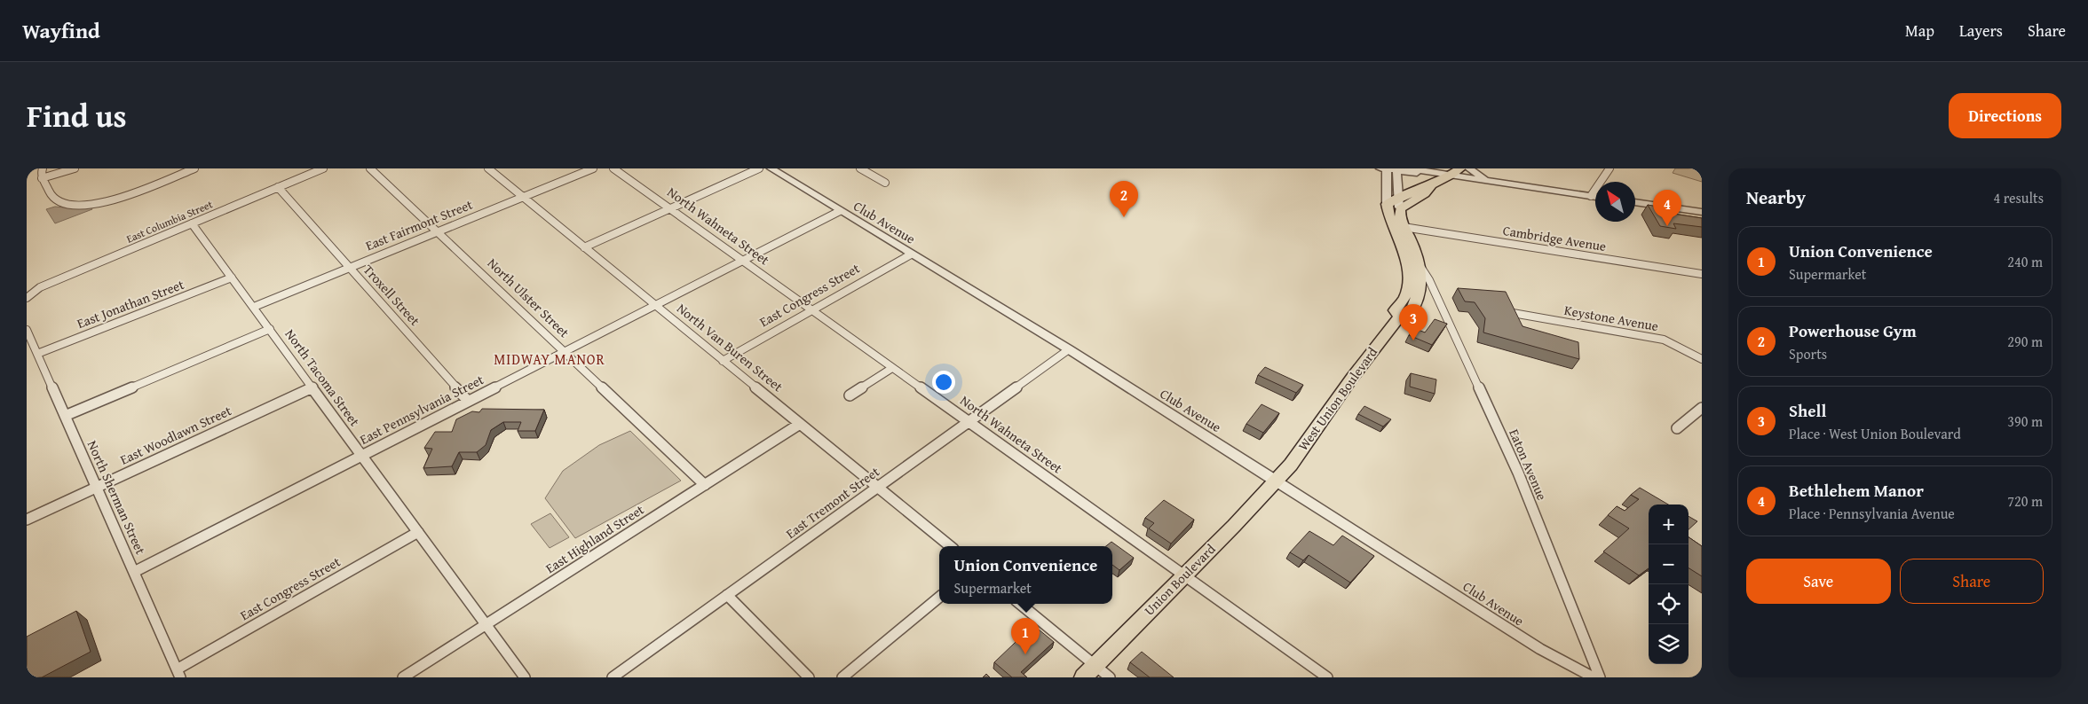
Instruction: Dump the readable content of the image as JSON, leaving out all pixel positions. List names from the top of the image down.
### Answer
{
  "streets": {
    "main road": ["West Union Boulevard", "Union Boulevard"],
    "street": [
      "East Columbia Street",
      "Club Avenue",
      "East Fairmont Street",
      "North Wahneta Street",
      "Cambridge Avenue",
      "Troxell Street",
      "East Congress Street",
      "North Ulster Street",
      "East Jonathan Street",
      "Keystone Avenue",
      "North Van Buren Street",
      "North Tacoma Street",
      "East Pennsylvania Street",
      "East Woodlawn Street",
      "Eaton Avenue",
      "North Sherman Street",
      "East Tremont Street",
      "East Highland Street"
    ]
  },
  "crossings": [
    ["East Columbia Street", "Troxell Street"],
    ["East Columbia Street", "North Tacoma Street"],
    ["Club Avenue", "East Congress Street"],
    ["Club Avenue", "West Union Boulevard"],
    ["Club Avenue", "East Pennsylvania Street"],
    ["Club Avenue", "East Tremont Street"],
    ["Club Avenue", "Union Boulevard"],
    ["East Fairmont Street", "Troxell Street"],
    ["East Fairmont Street", "North Ulster Street"],
    ["East Fairmont Street", "North Van Buren Street"],
    ["East Fairmont Street", "North Tacoma Street"],
    ["North Wahneta Street", "East Congress Street"],
    ["North Wahneta Street", "East Pennsylvania Street"],
    ["North Wahneta Street", "East Tremont Street"],
    ["North Wahneta Street", "Union Boulevard"],
    ["Cambridge Avenue", "West Union Boulevard"],
    ["Troxell Street", "East Pennsylvania Street"],
    ["East Congress Street", "North Van Buren Street"],
    ["East Congress Street", "North Tacoma Street"],
    ["East Congress Street", "North Sherman Street"],
    ["North Ulster Street", "East Pennsylvania Street"],
    ["North Ulster Street", "East Highland Street"],
    ["East Jonathan Street", "North Tacoma Street"],
    ["East Jonathan Street", "North Sherman Street"],
    ["North Van Buren Street", "East Pennsylvania Street"],
    ["North Van Buren Street", "East Tremont Street"],
    ["North Van Buren Street", "East Highland Street"],
    ["North Tacoma Street", "East Pennsylvania Street"],
    ["North Tacoma Street", "East Woodlawn Street"],
    ["North Tacoma Street", "East Highland Street"],
    ["West Union Boulevard", "Eaton Avenue"],
    ["West Union Boulevard", "Union Boulevard"],
    ["East Pennsylvania Street", "North Sherman Street"],
    ["East Woodlawn Street", "North Sherman Street"]
  ],
  "districts": ["MIDWAY MANOR"],
  "north": "top left",
  "page": {
    "header": "Wayfind",
    "nav": ["Map", "Layers", "Share"],
    "title": "Find us",
    "buttons": [
      "Directions",
      ["Save", "Share"]
    ],
    "heading": ["Nearby", "4 results"],
    "pins": [
      "2",
      "4",
      "3",
      "1"
    ],
    "list": [
      {
        "mark": "1",
        "name": "Union Convenience",
        "note": "Supermarket",
        "value": "240 m"
      },
      {
        "mark": "2",
        "name": "Powerhouse Gym",
        "note": "Sports",
        "value": "290 m"
      },
      {
        "mark": "3",
        "name": "Shell",
        "note": "Place · West Union Boulevard",
        "value": "390 m"
      },
      {
        "mark": "4",
        "name": "Bethlehem Manor",
        "note": "Place · Pennsylvania Avenue",
        "value": "720 m"
      }
    ],
    "map_buttons": ["+", "−"],
    "popup": ["Union Convenience", "Supermarket"]
  }
}
